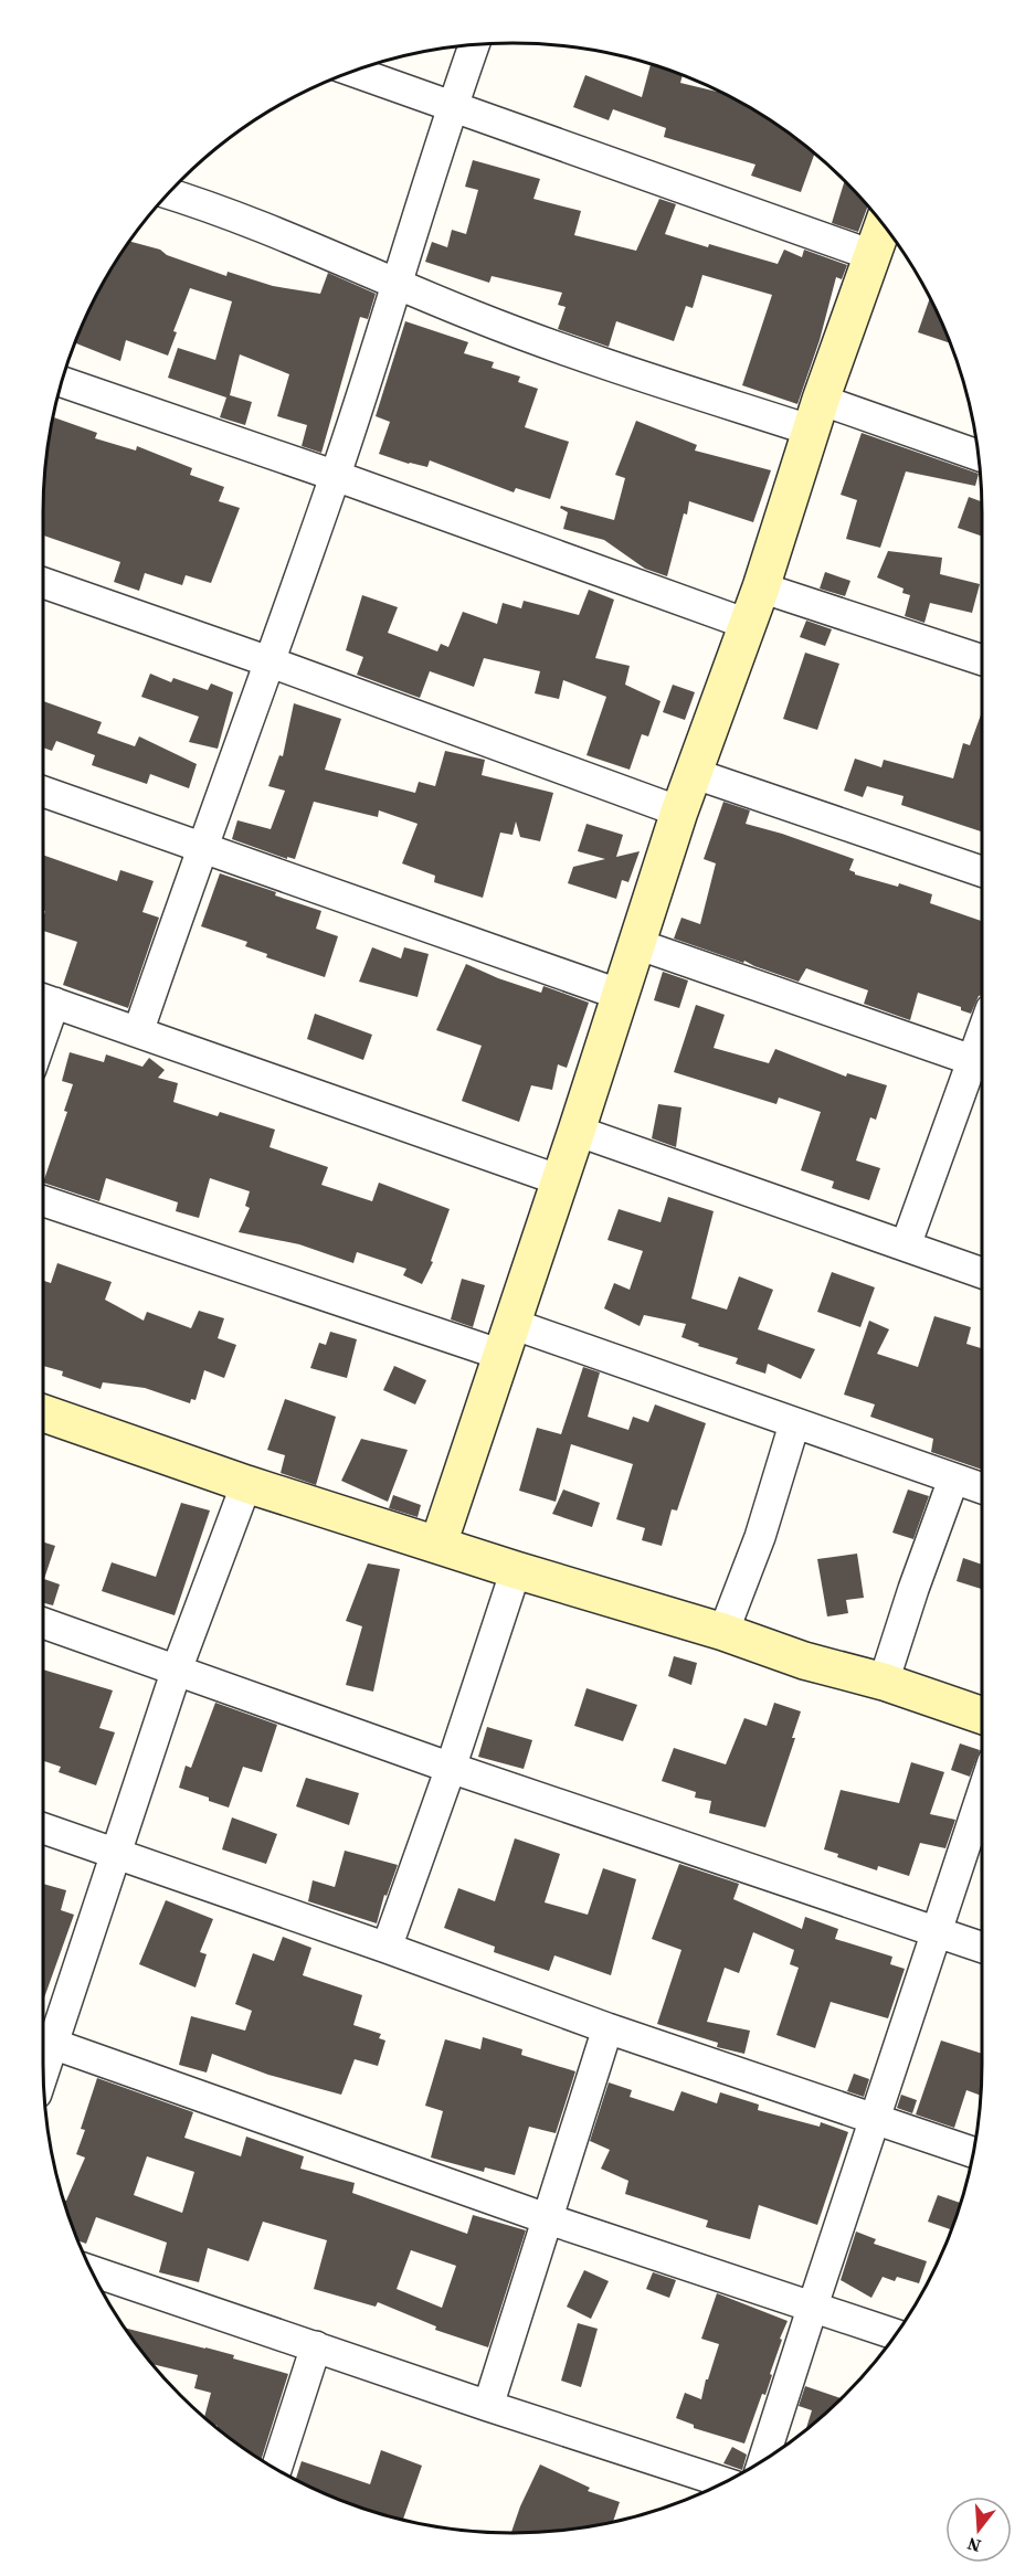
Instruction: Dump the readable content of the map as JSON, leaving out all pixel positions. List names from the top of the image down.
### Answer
{
  "north": "bottom"
}
